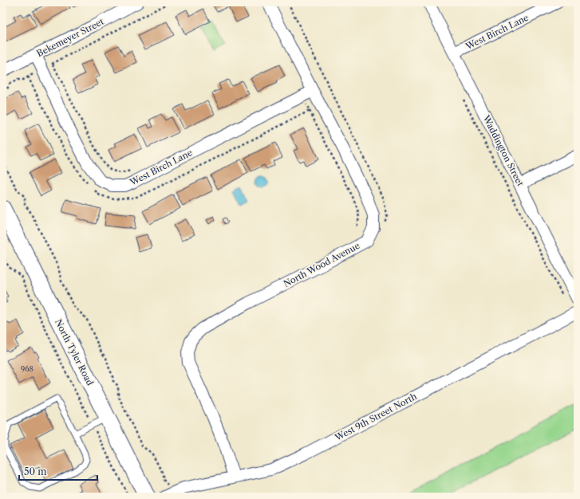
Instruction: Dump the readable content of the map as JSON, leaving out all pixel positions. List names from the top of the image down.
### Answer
{
  "streets": {
    "main road": ["North Tyler Road"],
    "street": [
      "West Birch Lane",
      "Bekemeyer Street",
      "Waddington Street",
      "North Wood Avenue",
      "West 9th Street North"
    ]
  },
  "crossings": [
    ["West Birch Lane", "Bekemeyer Street"],
    ["West Birch Lane", "Waddington Street"],
    ["West Birch Lane", "North Wood Avenue"],
    ["North Wood Avenue", "West 9th Street North"]
  ],
  "house_numbers": ["968"],
  "scale_bar": "50 m"
}
